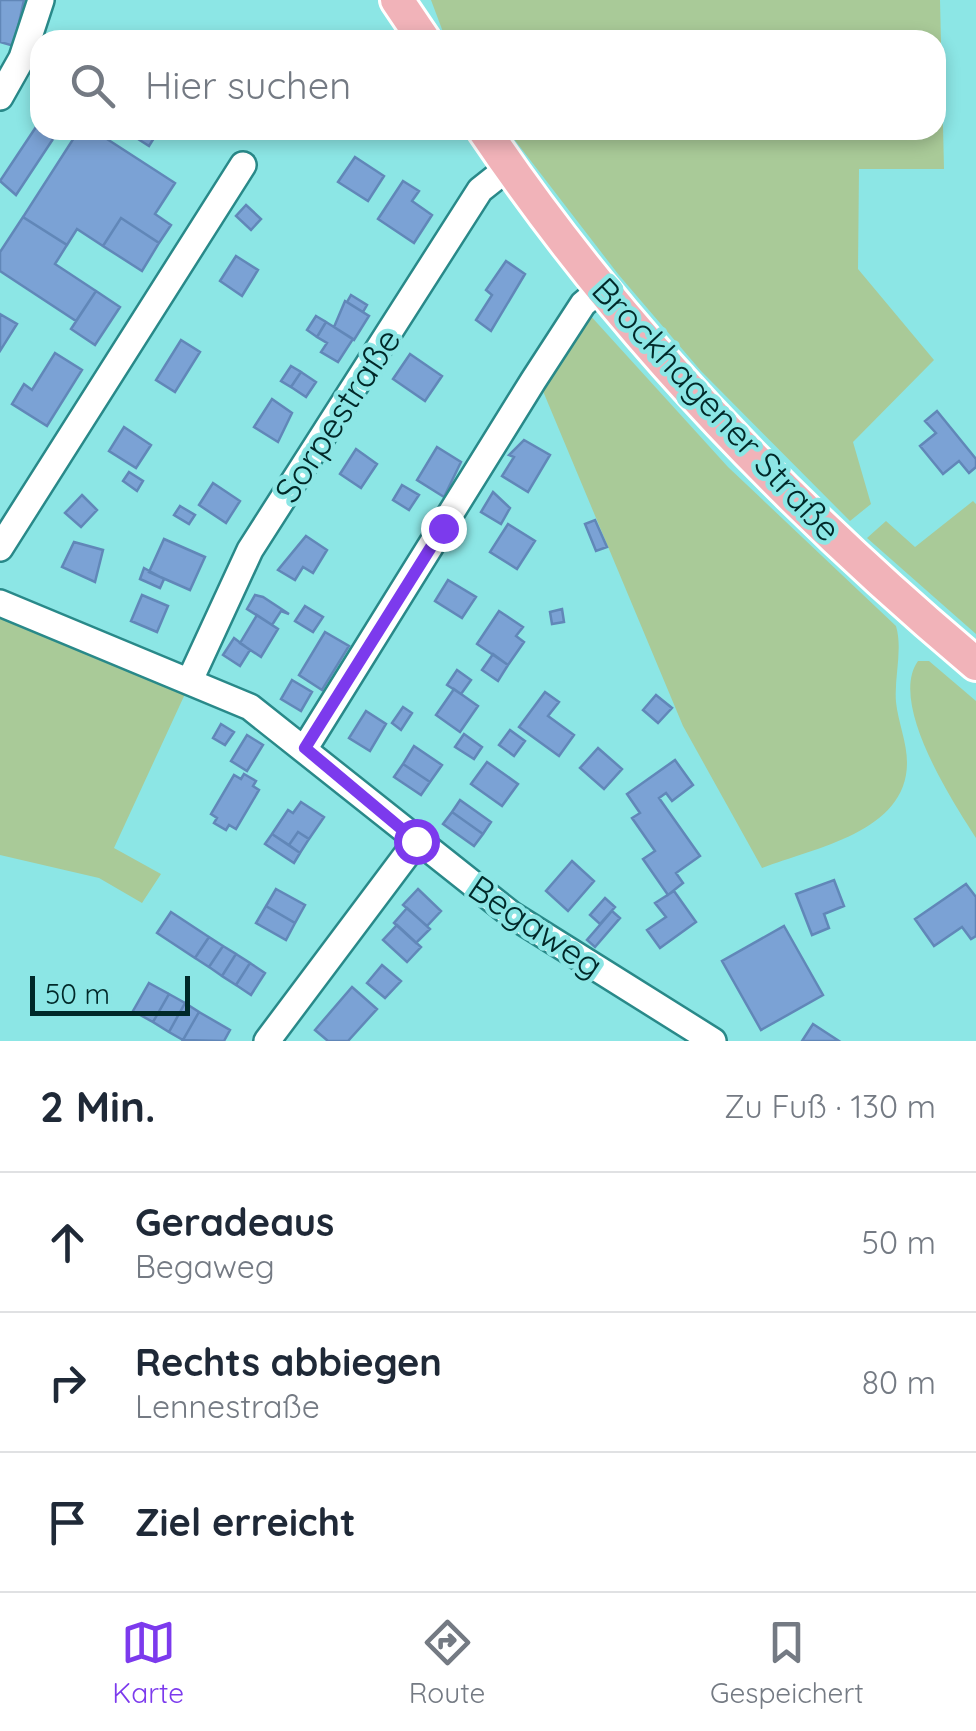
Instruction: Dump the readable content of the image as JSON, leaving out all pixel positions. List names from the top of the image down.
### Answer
{
  "streets": {
    "main road": ["Brockhagener Straße"],
    "street": ["Sorpestraße", "Begaweg"]
  },
  "crossings": [
    ["Brockhagener Straße", "Sorpestraße"],
    ["Sorpestraße", "Begaweg"]
  ],
  "scale_bar": "50 m",
  "page": {
    "search": "Hier suchen",
    "scale": "50 m",
    "heading": ["2 Min.", "Zu Fuß · 130 m"],
    "list": [
      ["Geradeaus", "Begaweg", "50 m"],
      ["Rechts abbiegen", "Lennestraße", "80 m"],
      "Ziel erreicht"
    ],
    "nav": ["Karte", "Route", "Gespeichert"]
  }
}
